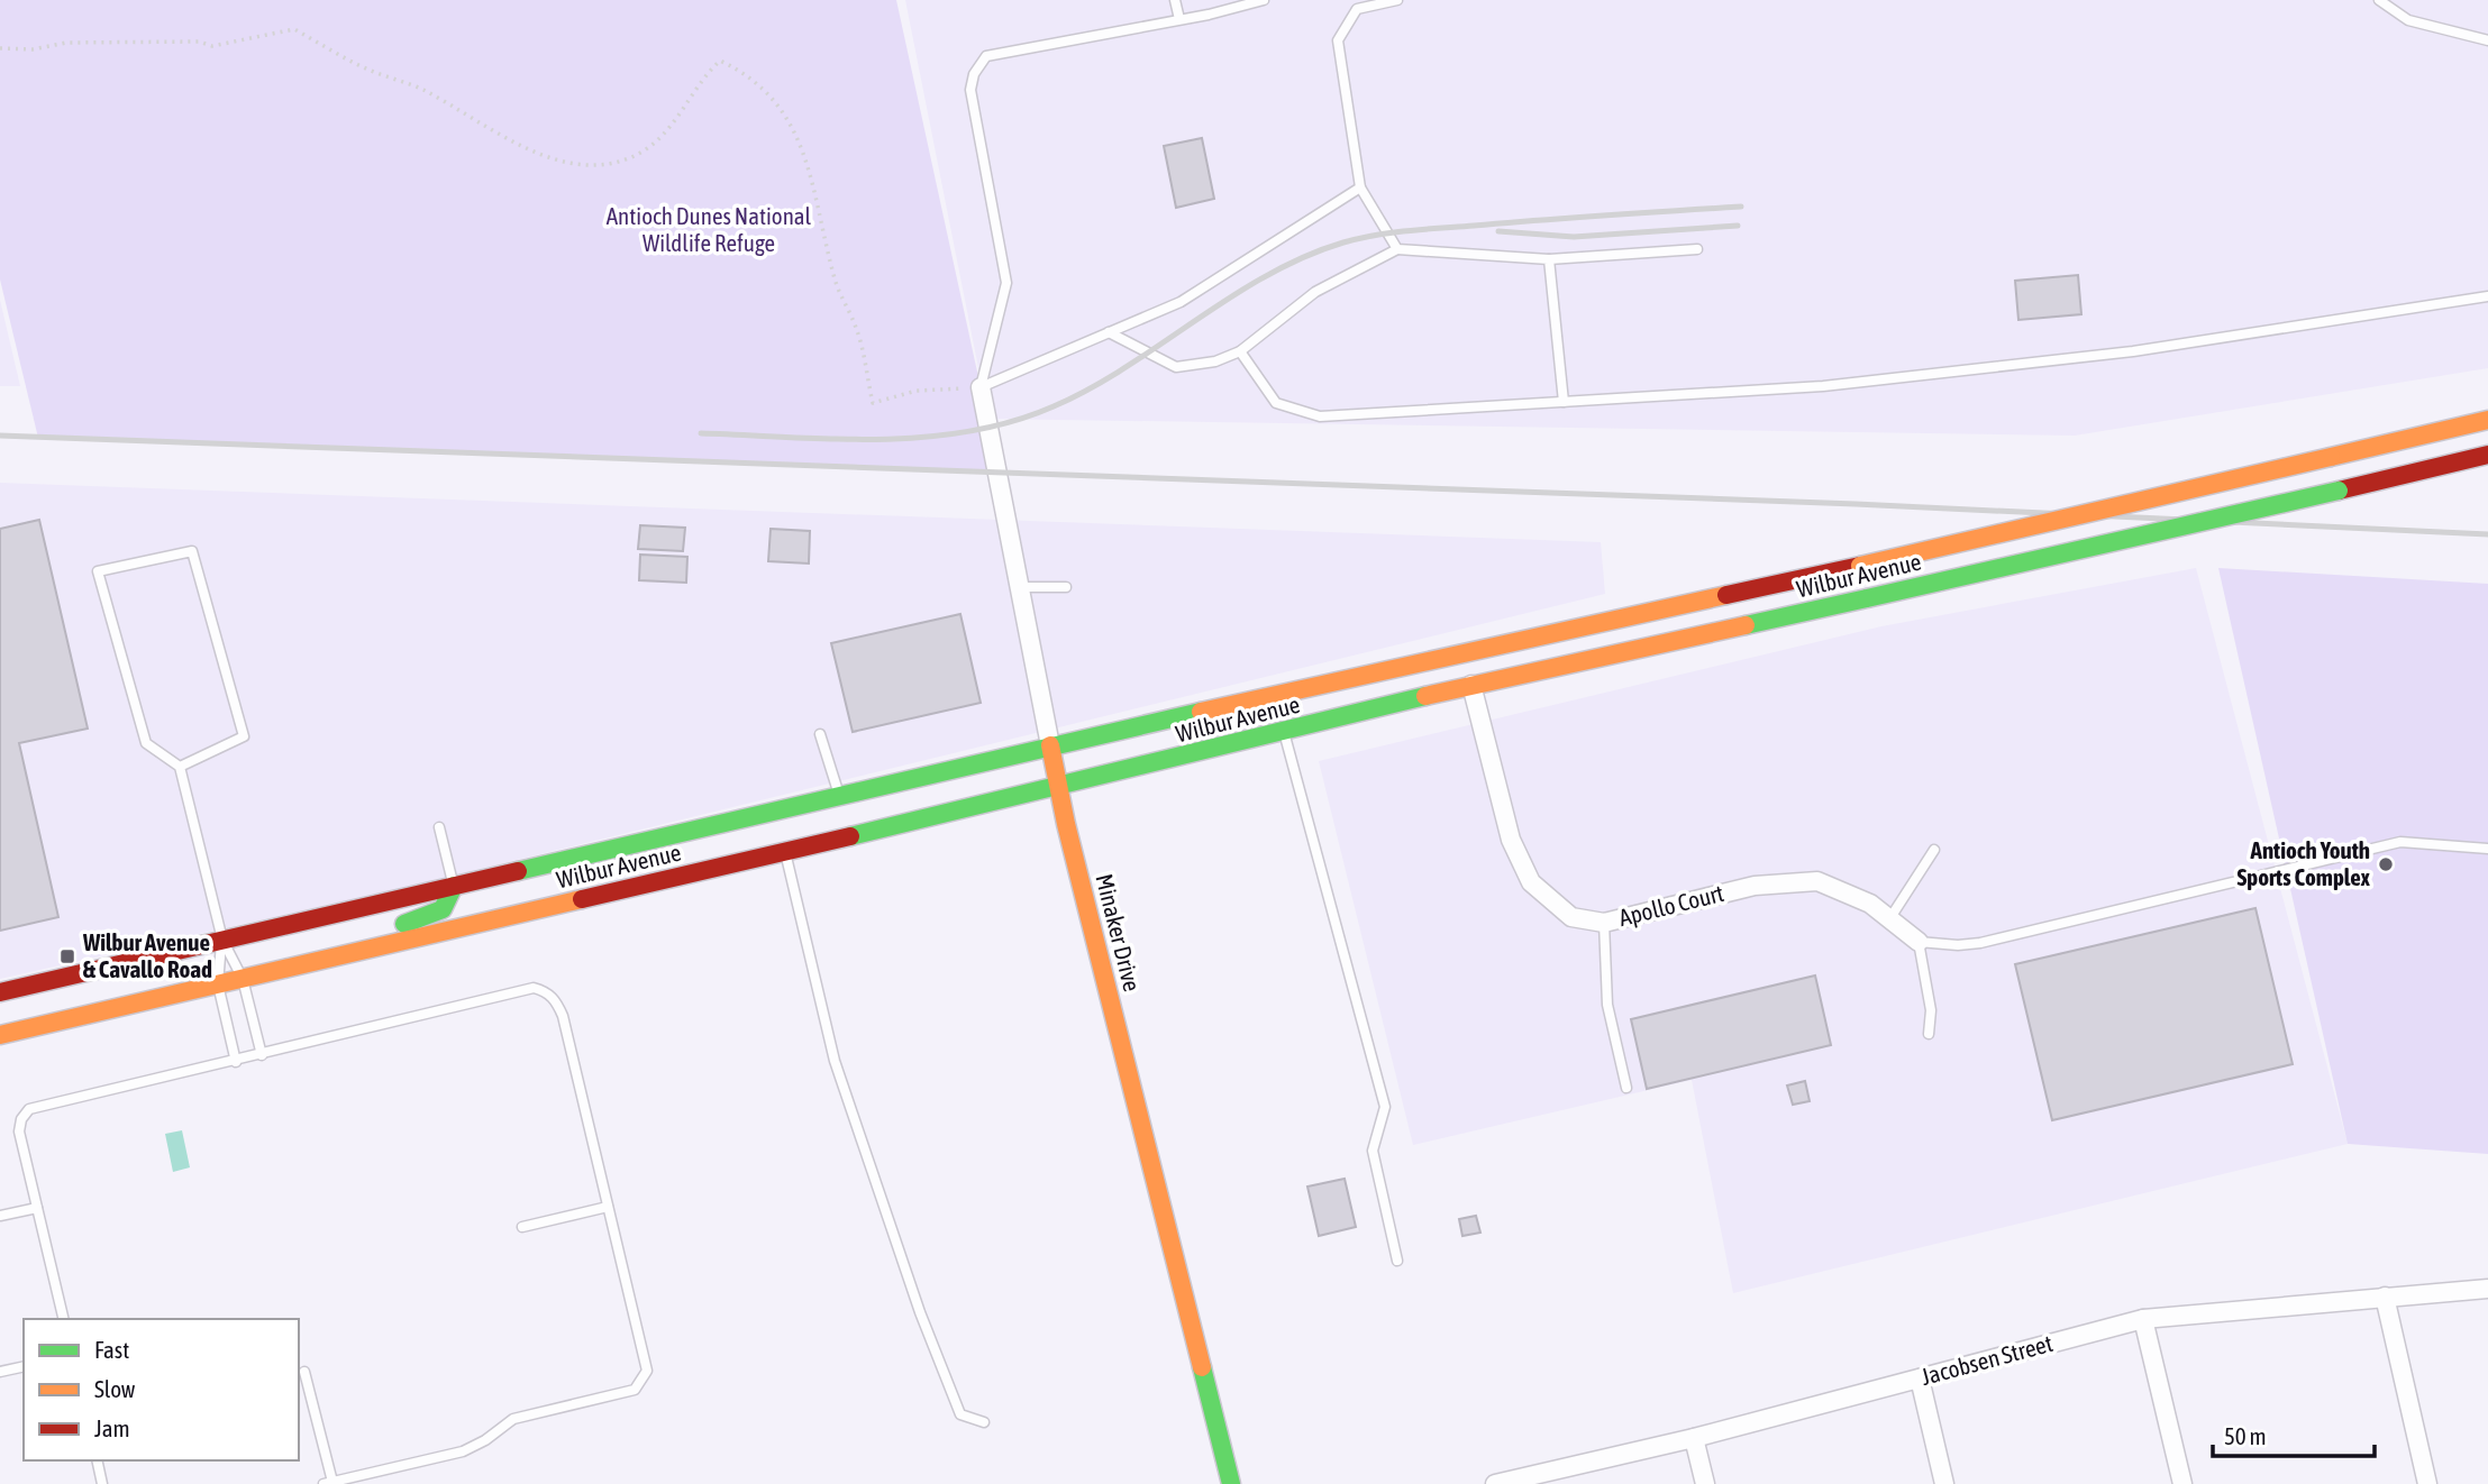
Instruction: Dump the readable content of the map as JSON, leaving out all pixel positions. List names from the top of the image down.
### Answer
{
  "streets": {
    "main road": ["Wilbur Avenue", "Minaker Drive"],
    "street": ["Apollo Court", "Jacobsen Street"]
  },
  "crossings": [
    ["Wilbur Avenue", "Apollo Court"],
    ["Wilbur Avenue", "Minaker Drive"]
  ],
  "parks": ["Antioch Dunes National Wildlife Refuge"],
  "places": {
    "other": ["Antioch Youth Sports Complex"],
    "transit": ["Wilbur Avenue & Cavallo Road"]
  },
  "legend": ["Fast", "Slow", "Jam"],
  "scale_bar": "50 m"
}
